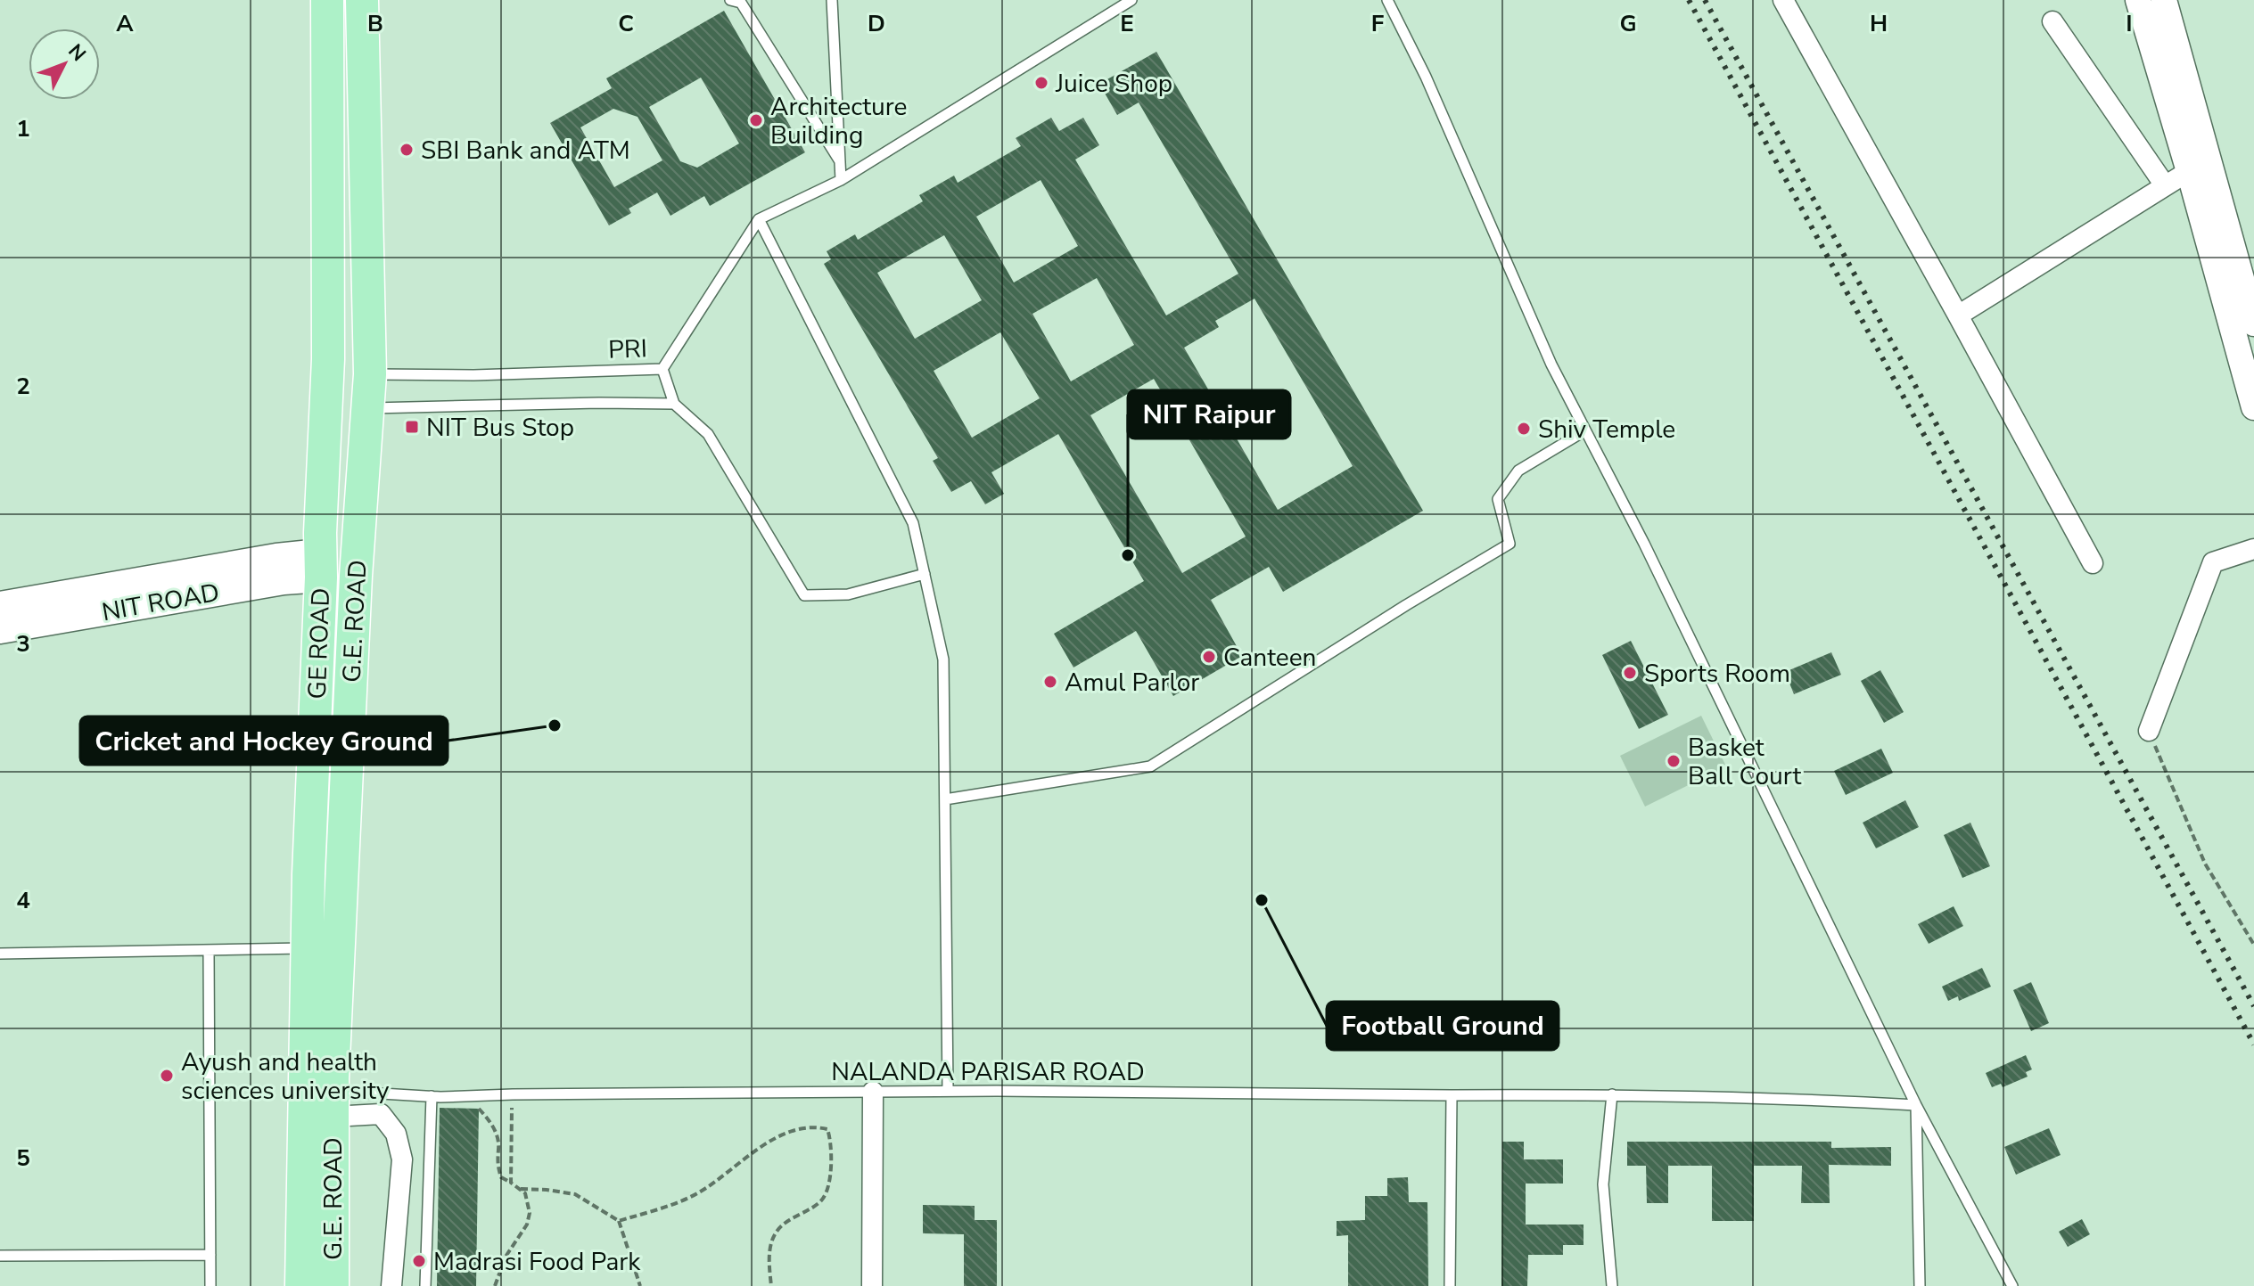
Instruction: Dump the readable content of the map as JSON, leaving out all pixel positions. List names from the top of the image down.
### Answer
{
  "streets": {
    "main road": ["NIT ROAD", "G.E. ROAD", "GE ROAD"],
    "lane": ["PRI", "NALANDA PARISAR ROAD"]
  },
  "crossings": [
    ["PRI", "G.E. ROAD"],
    ["NIT ROAD", "GE ROAD"],
    ["G.E. ROAD", "NALANDA PARISAR ROAD"]
  ],
  "places": {
    "other": [
      "Juice Shop",
      "Architecture Building",
      "SBI Bank and ATM",
      "Shiv Temple",
      "NIT Raipur",
      "Canteen",
      "Sports Room",
      "Amul Parlor",
      "Cricket and Hockey Ground",
      "Basket Ball Court",
      "Football Ground",
      "Ayush and health sciences university",
      "Madrasi Food Park"
    ],
    "transit": ["NIT Bus Stop"]
  },
  "north": "top right",
  "grid": {
    "columns": [
      "A",
      "B",
      "C",
      "D",
      "E",
      "F",
      "G",
      "H",
      "I"
    ],
    "rows": [
      "1",
      "2",
      "3",
      "4",
      "5"
    ]
  }
}
